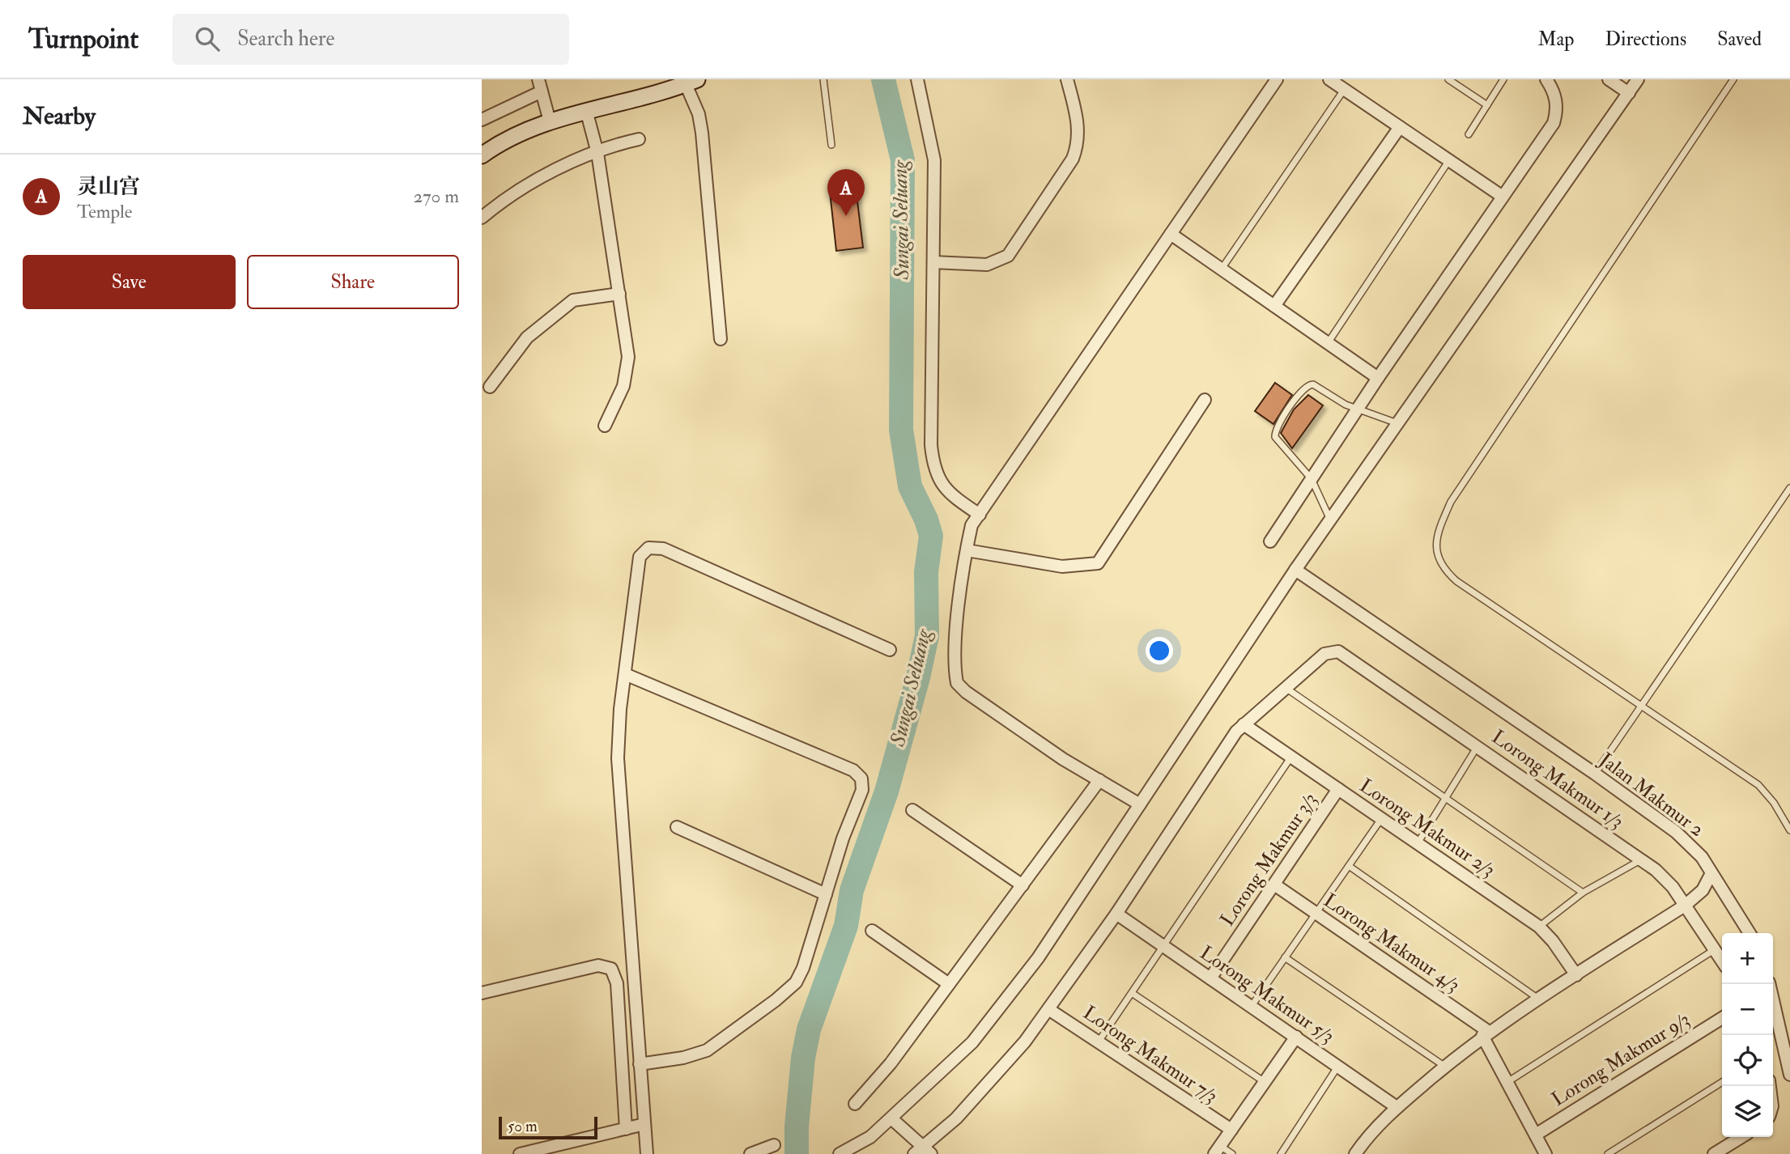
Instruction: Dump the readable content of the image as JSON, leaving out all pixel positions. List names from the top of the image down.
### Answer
{
  "streets": {
    "street": [
      "Lorong Makmur 1/3",
      "Jalan Makmur 2",
      "Lorong Makmur 2/3",
      "Lorong Makmur 3/3",
      "Lorong Makmur 4/3",
      "Lorong Makmur 5/3",
      "Lorong Makmur 7/3",
      "Lorong Makmur 9/3"
    ]
  },
  "crossings": [
    ["Lorong Makmur 2/3", "Lorong Makmur 3/3"],
    ["Lorong Makmur 3/3", "Lorong Makmur 4/3"],
    ["Lorong Makmur 3/3", "Lorong Makmur 5/3"]
  ],
  "water": ["Sungai Seluang"],
  "scale_bar": "50 m",
  "page": {
    "header": "Turnpoint",
    "search": "Search here",
    "nav": ["Map", "Directions", "Saved"],
    "heading": "Nearby",
    "list": [
      {
        "mark": "A",
        "name": "灵山宫",
        "note": "Temple",
        "value": "270 m"
      }
    ],
    "pins": "A",
    "buttons": ["Save", "Share"],
    "map_buttons": ["+", "−"],
    "scale": "50 m"
  }
}
